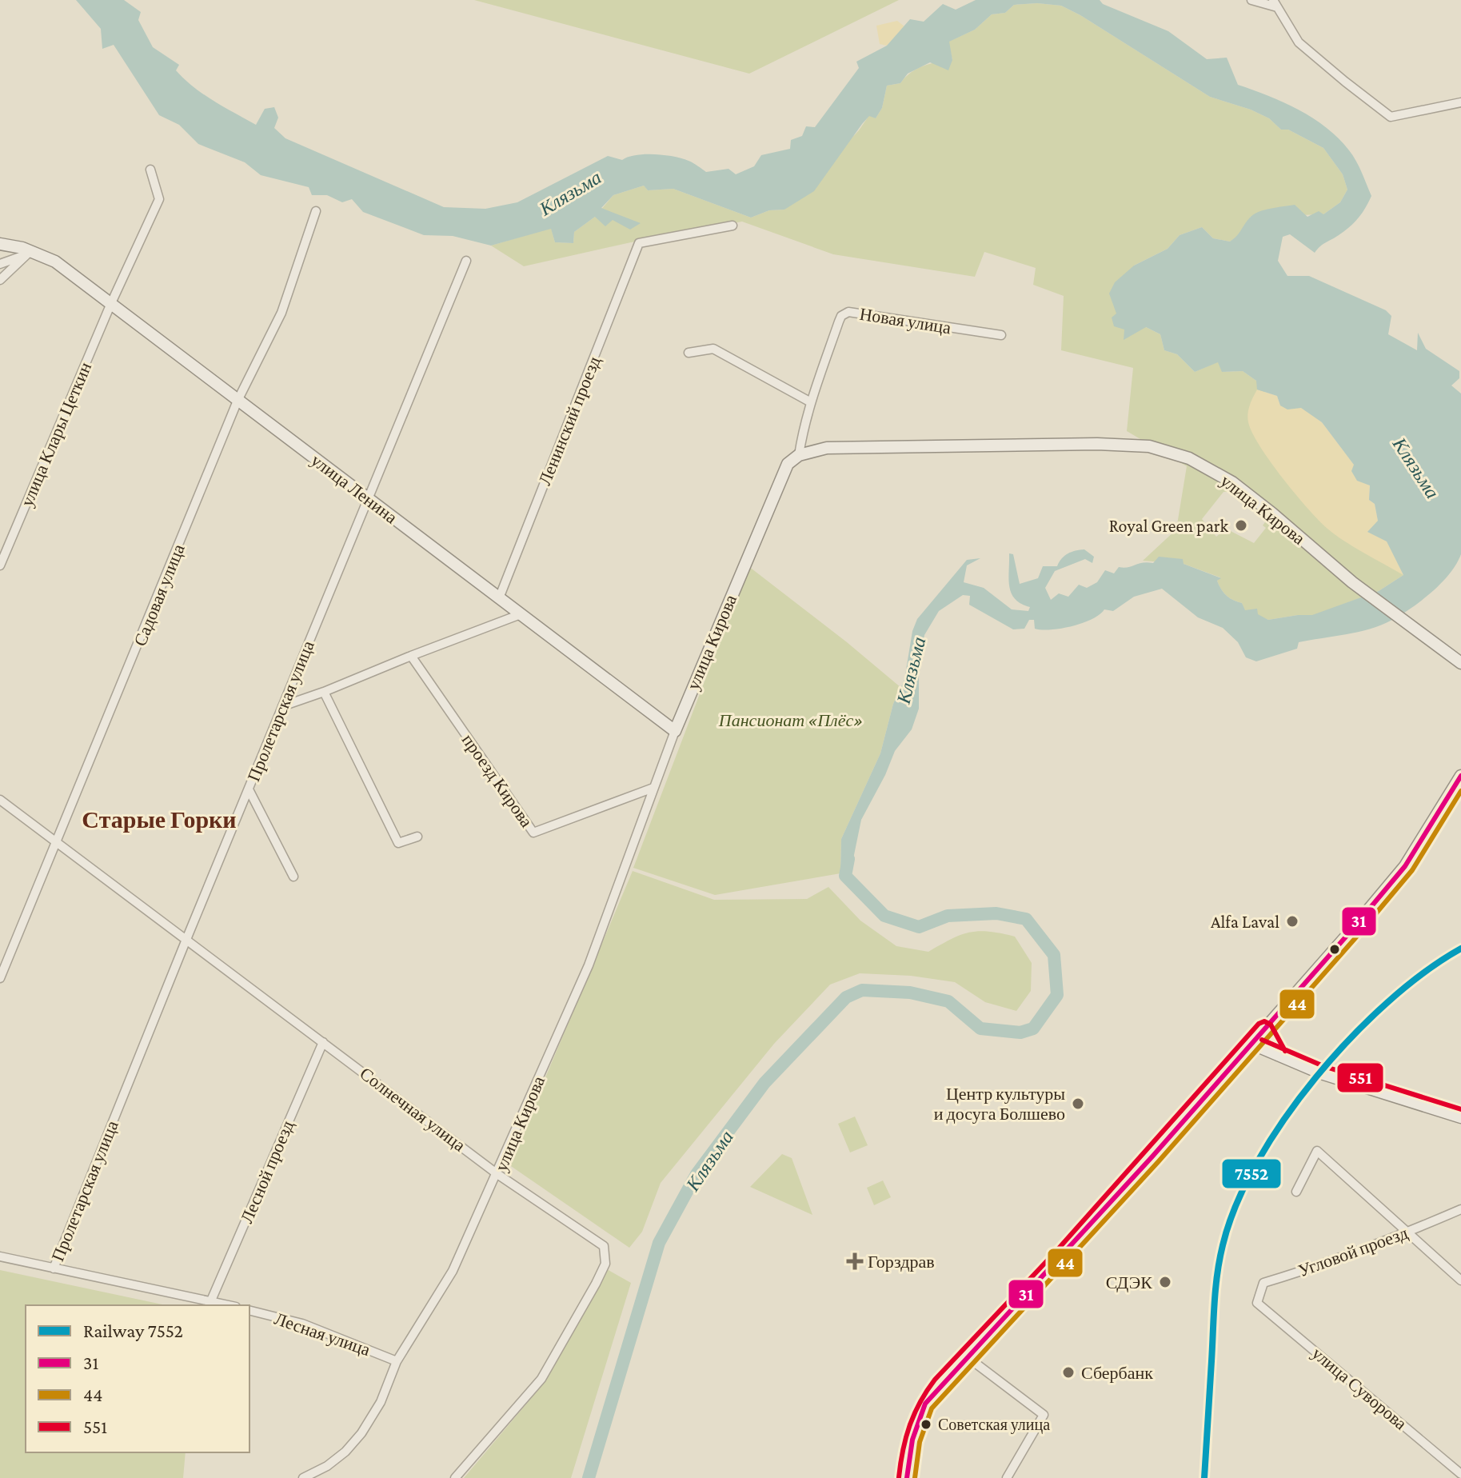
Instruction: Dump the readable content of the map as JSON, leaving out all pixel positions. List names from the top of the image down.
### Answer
{
  "streets": {
    "street": [
      "Новая улица",
      "Ленинский проезд",
      "улица Клары Цеткин",
      "улица Ленина",
      "улица Кирова",
      "Садовая улица",
      "Пролетарская улица",
      "проезд Кирова",
      "Солнечная улица",
      "Лесной проезд",
      "Угловой проезд",
      "Лесная улица",
      "улица Суворова"
    ]
  },
  "crossings": [
    ["Новая улица", "улица Кирова"],
    ["Ленинский проезд", "улица Ленина"],
    ["улица Клары Цеткин", "улица Ленина"],
    ["улица Ленина", "улица Кирова"],
    ["улица Ленина", "Садовая улица"],
    ["улица Ленина", "Пролетарская улица"],
    ["улица Кирова", "проезд Кирова"],
    ["улица Кирова", "Солнечная улица"],
    ["улица Кирова", "Лесная улица"],
    ["Садовая улица", "Солнечная улица"],
    ["Пролетарская улица", "Солнечная улица"],
    ["Солнечная улица", "Лесной проезд"],
    ["Угловой проезд", "улица Суворова"]
  ],
  "districts": ["Старые Горки"],
  "water": ["Клязьма"],
  "parks": ["Пансионат «Плёс»"],
  "places": {
    "other": [
      "Royal Green park",
      "Alfa Laval",
      "Центр культуры и досуга Болшево",
      "СДЭК",
      "Сбербанк",
      "Советская улица"
    ],
    "health": ["Горздрав"]
  },
  "lines": [
    "transit line 31",
    "transit line 44",
    "rail line 7552",
    "transit line 551"
  ],
  "legend": [
    "Railway 7552",
    "31",
    "44",
    "551"
  ]
}
